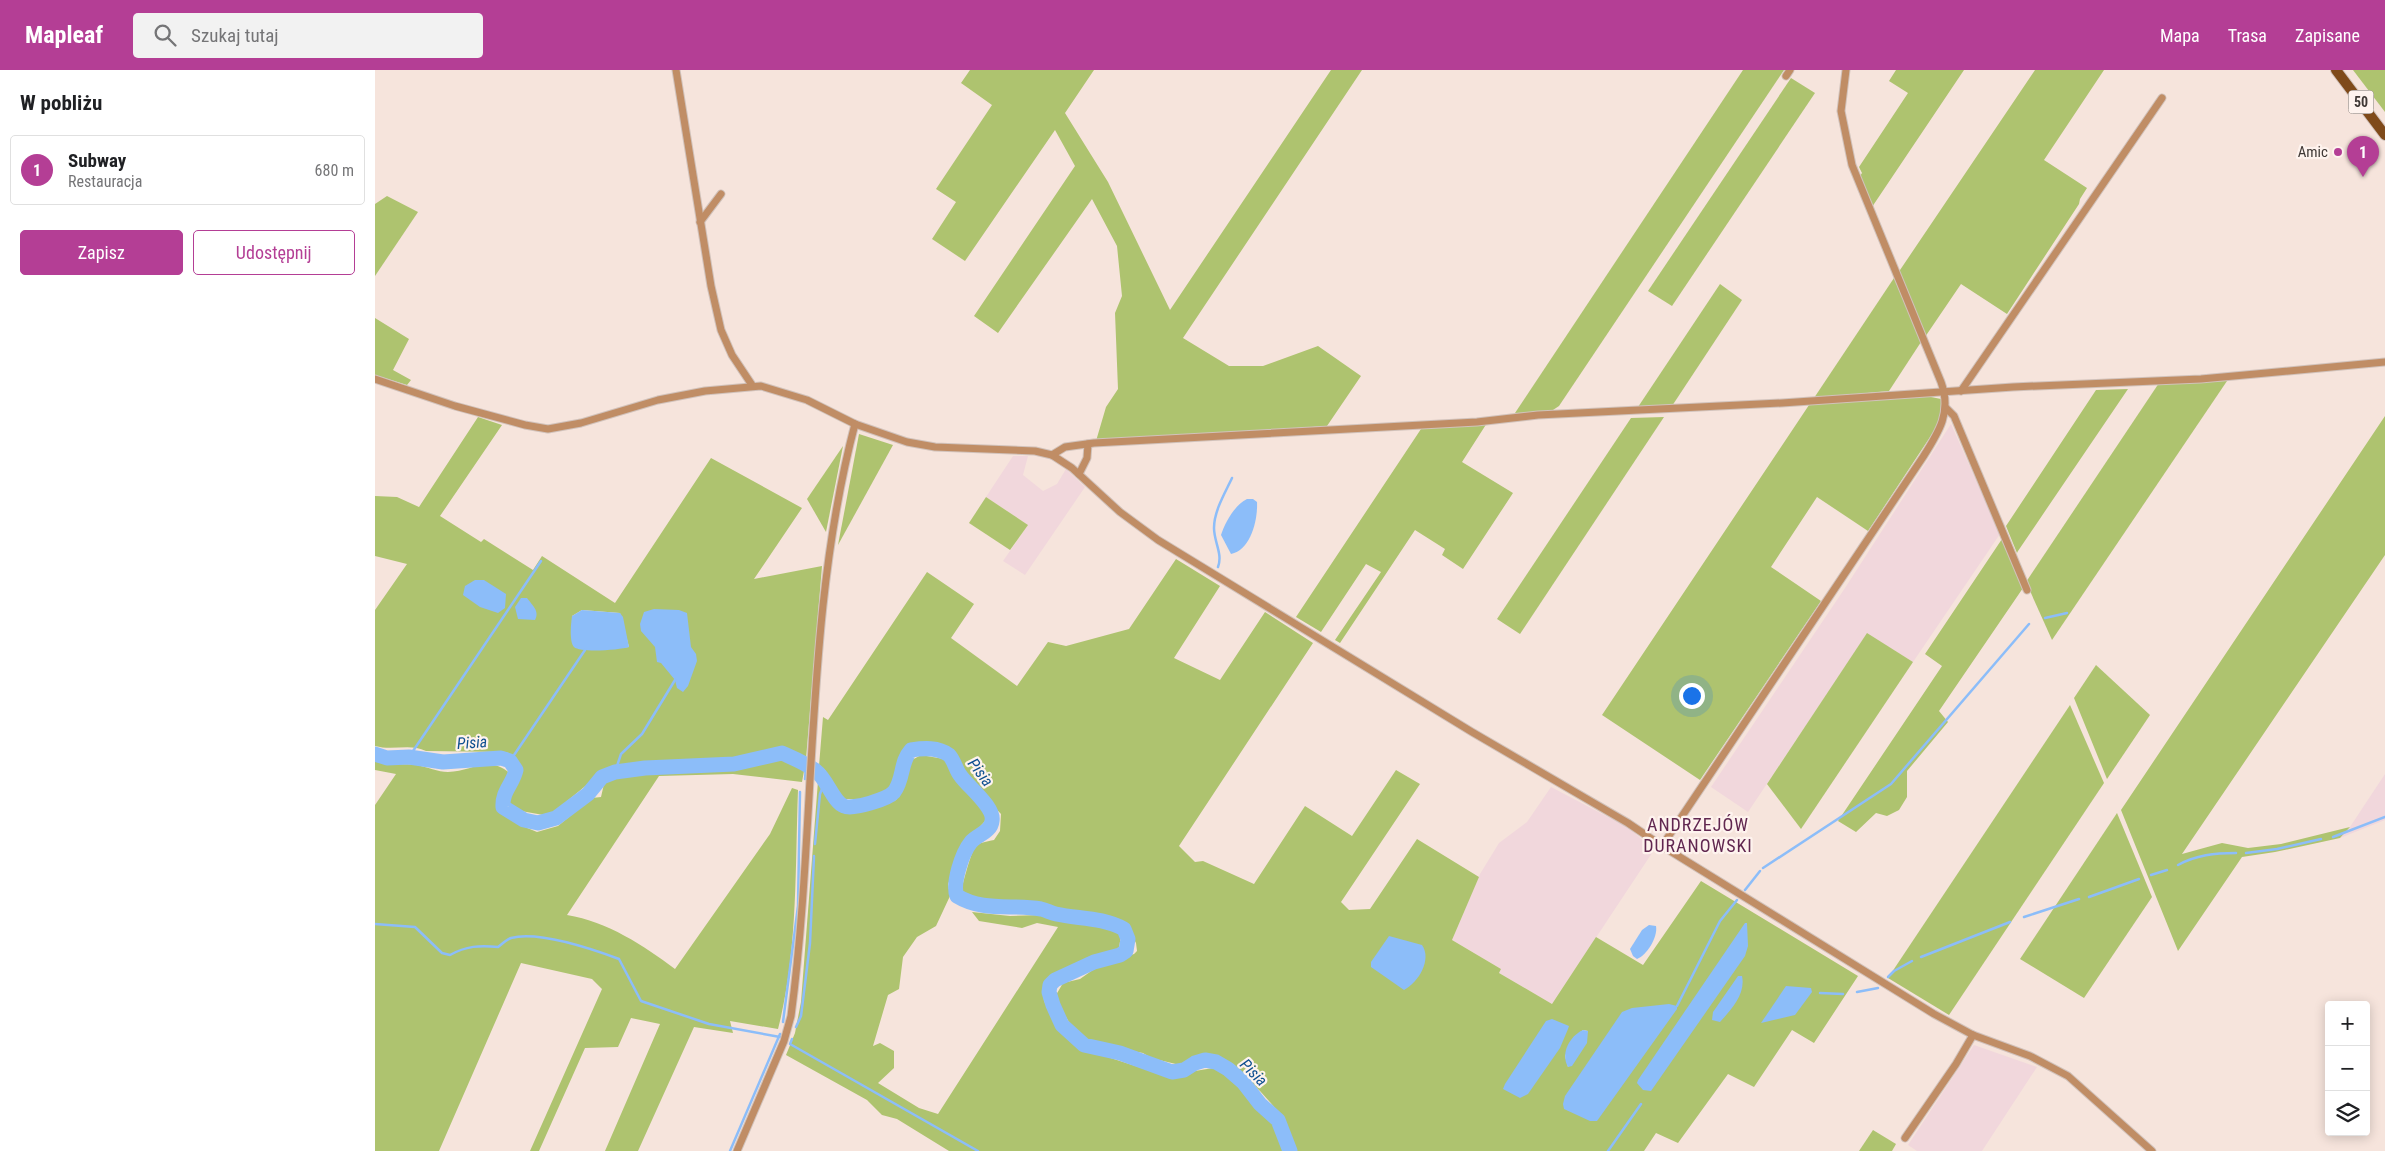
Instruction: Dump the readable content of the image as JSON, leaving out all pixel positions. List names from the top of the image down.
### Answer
{
  "streets": {
    "main road": ["50"]
  },
  "districts": ["ANDRZEJÓW DURANOWSKI"],
  "water": ["Pisia"],
  "places": ["Amic"],
  "page": {
    "header": "Mapleaf",
    "search": "Szukaj tutaj",
    "nav": ["Mapa", "Trasa", "Zapisane"],
    "heading": "W pobliżu",
    "list": [
      {
        "mark": "1",
        "name": "Subway",
        "note": "Restauracja",
        "value": "680 m"
      }
    ],
    "pins": "1",
    "buttons": ["Zapisz", "Udostępnij"],
    "map_buttons": ["+", "−"]
  }
}
